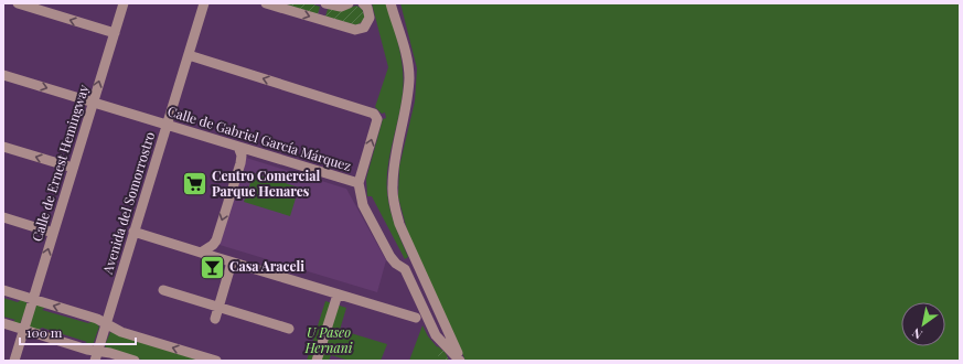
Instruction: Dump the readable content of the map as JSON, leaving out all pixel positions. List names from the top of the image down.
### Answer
{
  "streets": {
    "street": ["Calle de Gabriel García Márquez", "Calle de Ernest Hemingway", "Avenida del Somorrostro"]
  },
  "crossings": [
    ["Calle de Gabriel García Márquez", "Calle de Ernest Hemingway"],
    ["Calle de Gabriel García Márquez", "Avenida del Somorrostro"]
  ],
  "one_way": ["Calle de Ernest Hemingway"],
  "parks": ["U Paseo Hernani"],
  "places": {
    "supermarket": ["Centro Comercial Parque Henares"],
    "bar": ["Casa Araceli"]
  },
  "scale_bar": "100 m",
  "north": "bottom left"
}
